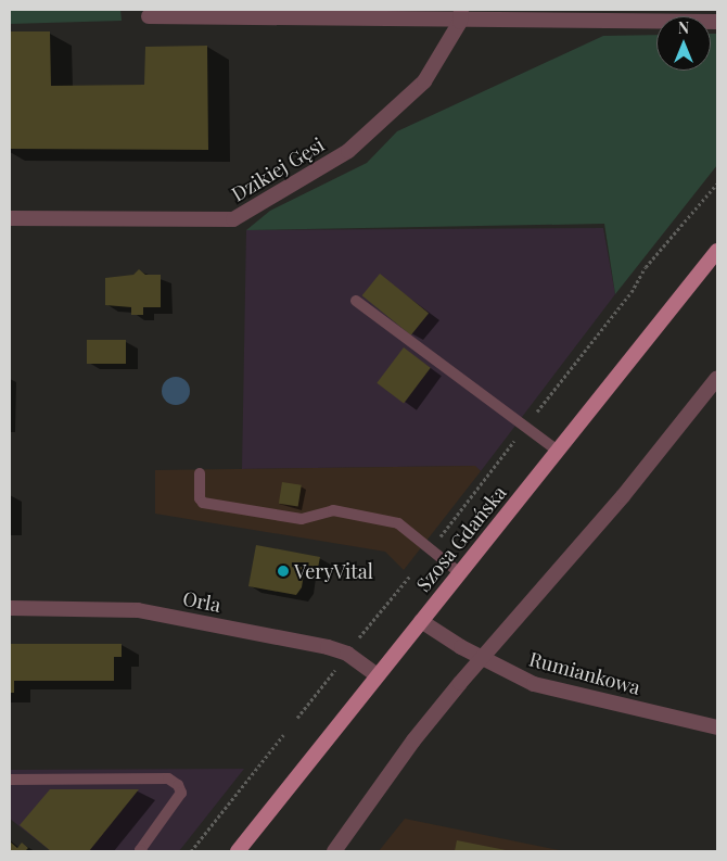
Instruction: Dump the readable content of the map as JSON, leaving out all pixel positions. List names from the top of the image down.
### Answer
{
  "streets": {
    "main road": ["Szosa Gdańska"],
    "street": ["Dzikiej Gęsi", "Orla", "Rumiankowa"]
  },
  "crossings": [
    ["Szosa Gdańska", "Orla"],
    ["Szosa Gdańska", "Rumiankowa"]
  ],
  "places": ["VeryVital"],
  "north": "top"
}
